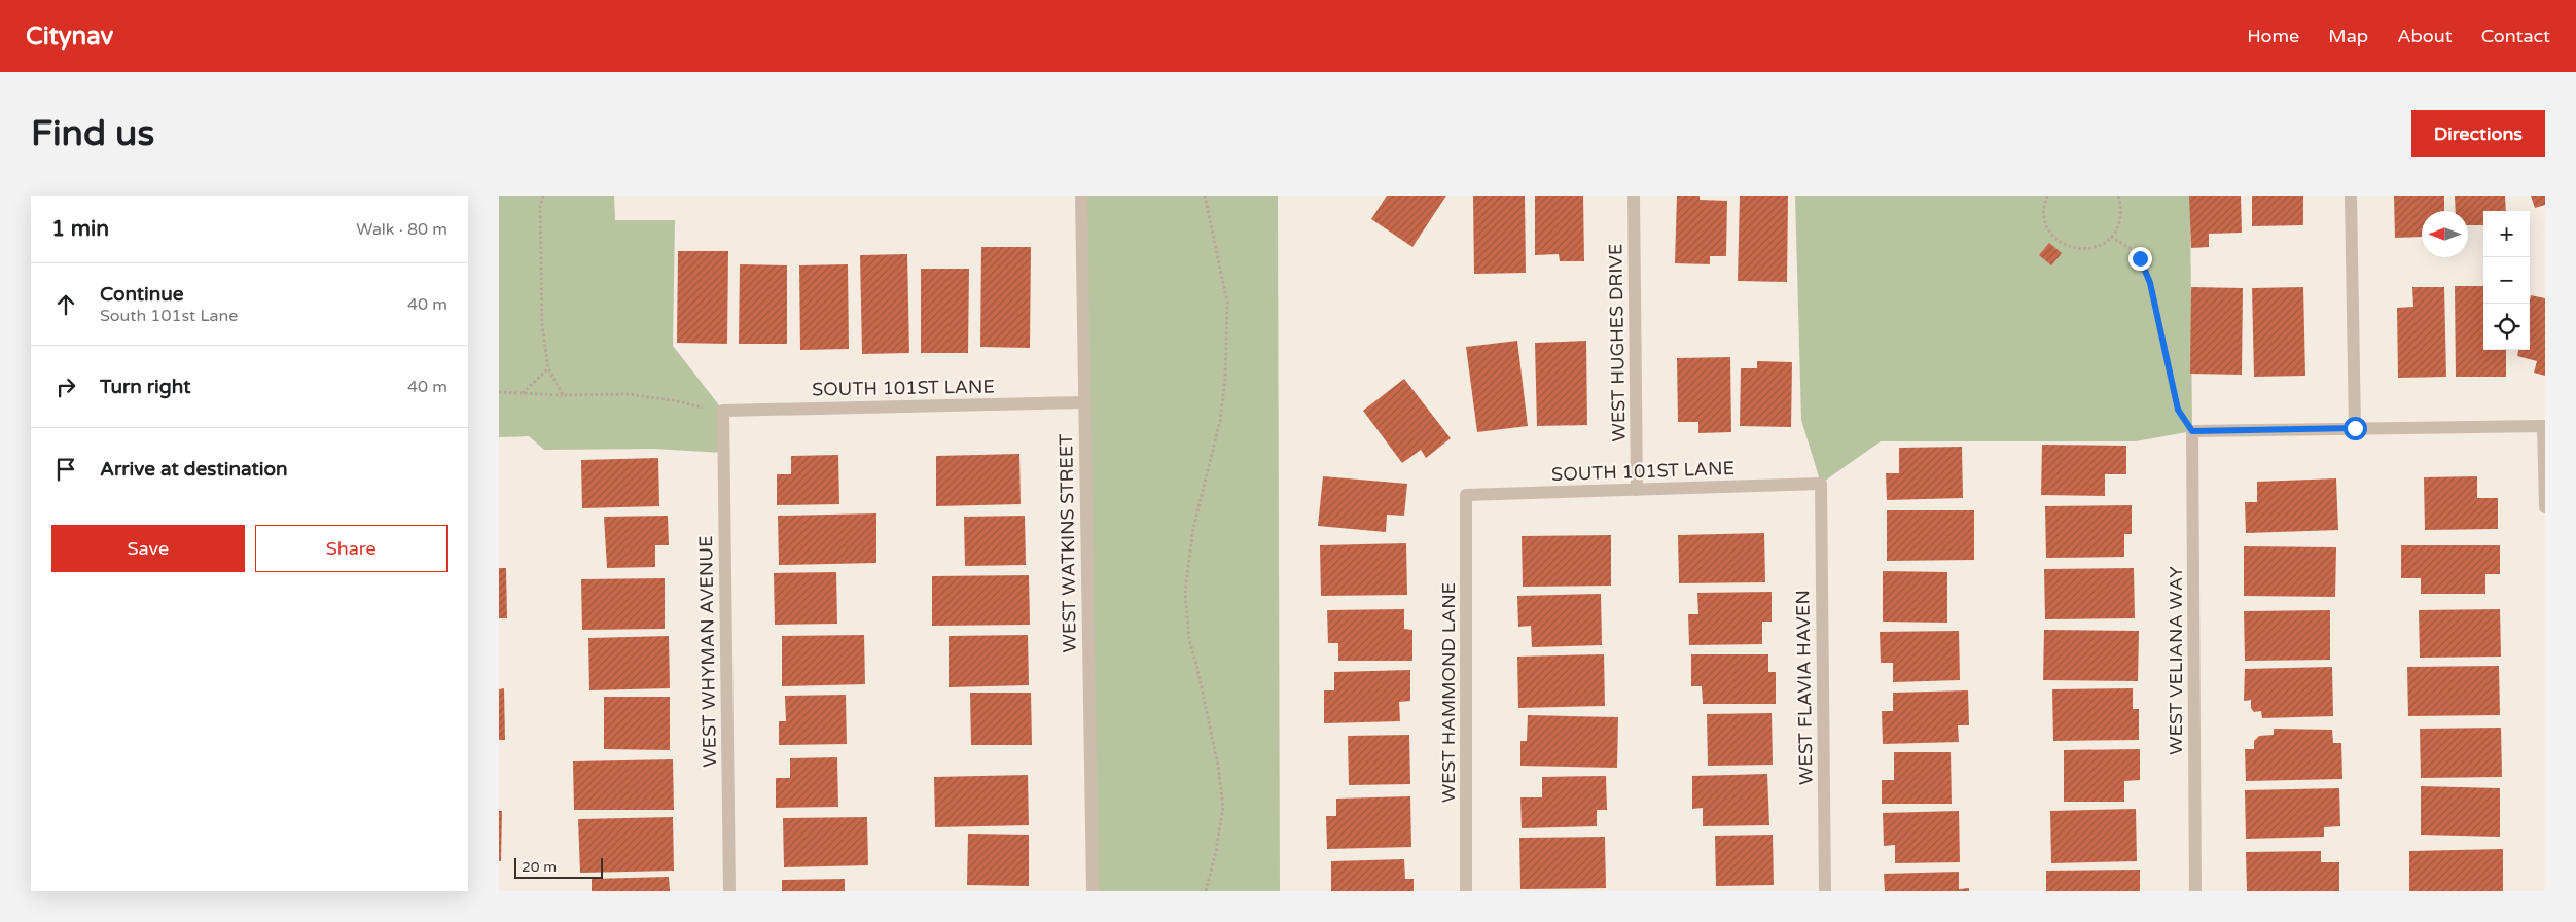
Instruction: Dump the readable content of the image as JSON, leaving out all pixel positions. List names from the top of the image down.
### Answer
{
  "streets": {
    "street": [
      "WEST HUGHES DRIVE",
      "SOUTH 101ST LANE",
      "WEST WATKINS STREET",
      "WEST WHYMAN AVENUE",
      "WEST VELIANA WAY",
      "WEST FLAVIA HAVEN",
      "WEST HAMMOND LANE"
    ]
  },
  "crossings": [
    ["WEST HUGHES DRIVE", "SOUTH 101ST LANE"],
    ["SOUTH 101ST LANE", "WEST WATKINS STREET"],
    ["SOUTH 101ST LANE", "WEST WHYMAN AVENUE"],
    ["SOUTH 101ST LANE", "WEST FLAVIA HAVEN"],
    ["SOUTH 101ST LANE", "WEST HAMMOND LANE"]
  ],
  "scale_bar": "20 m",
  "north": "left",
  "page": {
    "header": "Citynav",
    "nav": [
      "Home",
      "Map",
      "About",
      "Contact"
    ],
    "buttons": [
      "Directions",
      ["Save", "Share"]
    ],
    "title": "Find us",
    "heading": ["1 min", "Walk · 80 m"],
    "map_buttons": ["+", "−"],
    "list": [
      ["Continue", "South 101st Lane", "40 m"],
      ["Turn right", "40 m"],
      "Arrive at destination"
    ],
    "scale": "20 m"
  }
}
